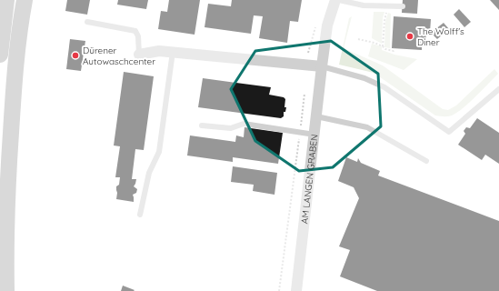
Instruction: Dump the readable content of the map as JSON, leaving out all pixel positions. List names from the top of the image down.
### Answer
{
  "streets": {
    "street": ["AM LANGEN GRABEN"]
  },
  "places": ["The Wolff's Diner", "Dürener Autowaschcenter"]
}
